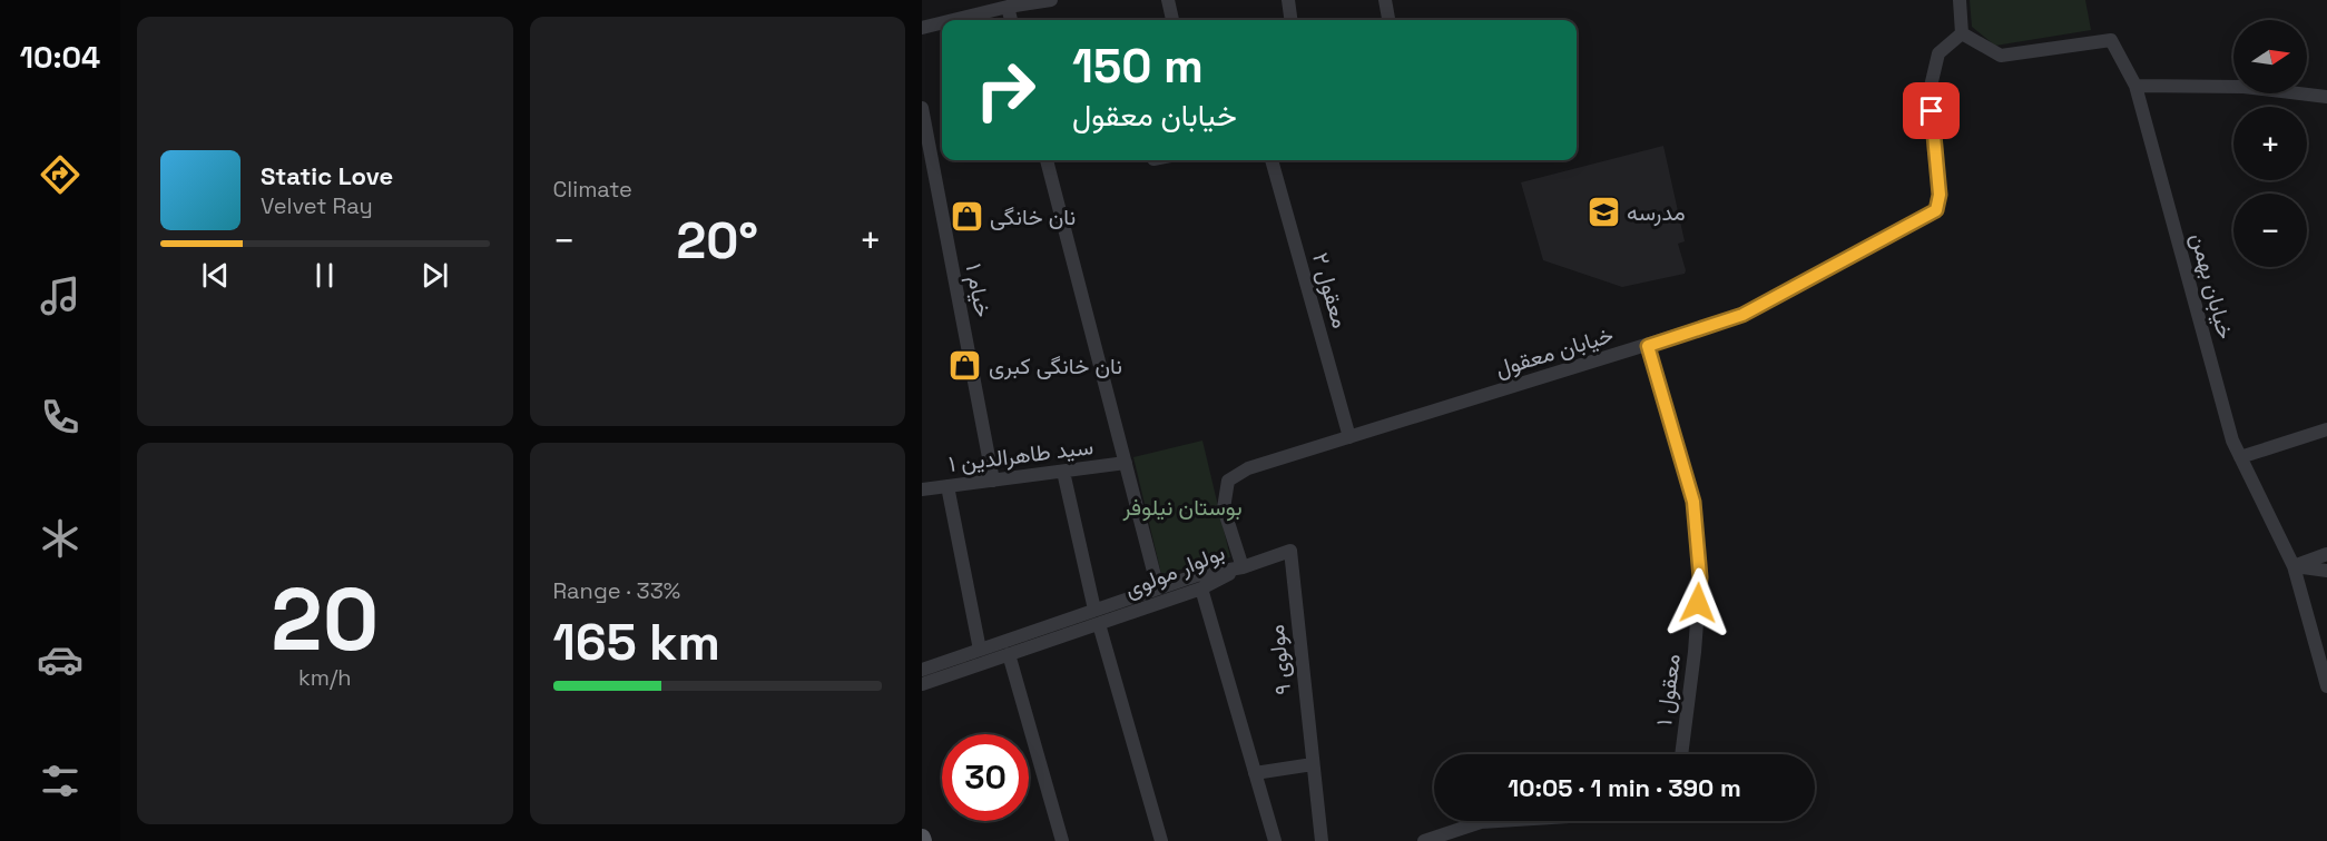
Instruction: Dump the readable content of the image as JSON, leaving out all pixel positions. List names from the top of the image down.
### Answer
{
  "streets": {
    "street": [
      "خیابان بهمن",
      "خیام ۱",
      "معقول ۲",
      "خیابان معقول",
      "سید طاهرالدین ۱",
      "بولوار مولوی",
      "مولوی ۹",
      "معقول ۱"
    ]
  },
  "crossings": [
    ["خیابان بهمن", "خیابان معقول"],
    ["خیام ۱", "سید طاهرالدین ۱"],
    ["معقول ۲", "خیابان معقول"],
    ["خیابان معقول", "بولوار مولوی"],
    ["خیابان معقول", "مولوی ۹"],
    ["خیابان معقول", "معقول ۱"],
    ["بولوار مولوی", "مولوی ۹"]
  ],
  "parks": ["بوستان نیلوفر"],
  "places": {
    "school or university": ["مدرسه"],
    "shop": ["نان خانگی", "نان خانگی کبری"]
  },
  "north": "right",
  "page": {
    "tabs": "10:04",
    "tile": [
      "Climate",
      ["20", "km/h"],
      ["Range · 33%", "165 km"]
    ],
    "map_buttons": ["+", "−"],
    "turn": ["150 m", "خیابان معقول"],
    "song": ["Static Love", "Velvet Ray"],
    "heat": ["−", "20°", "+"],
    "limit": "30",
    "trip": "10:05 · 1 min · 390 m"
  }
}
